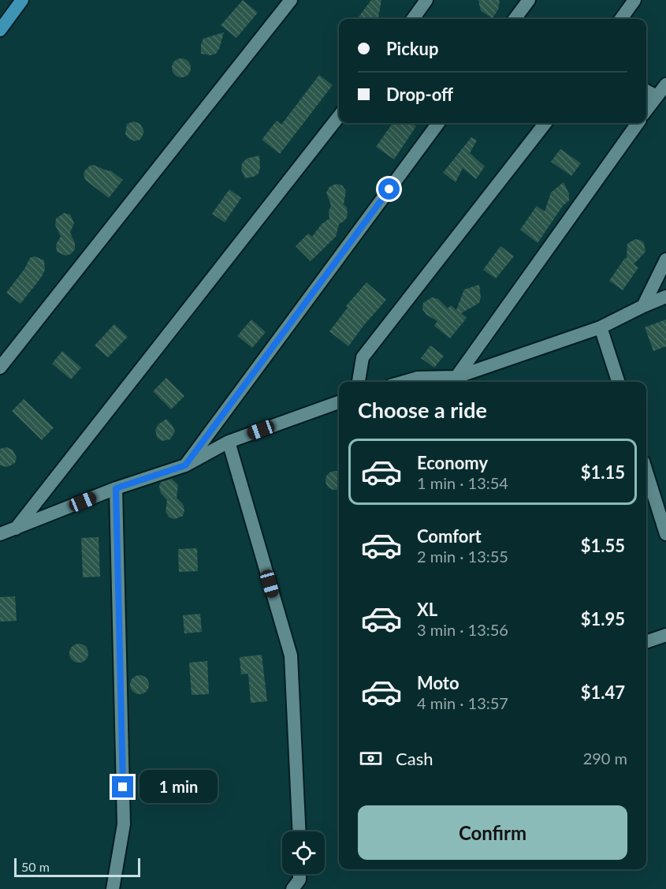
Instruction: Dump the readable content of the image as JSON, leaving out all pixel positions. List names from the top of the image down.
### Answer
{
  "scale_bar": "50 m",
  "page": {
    "banner": ["Pickup", "Drop-off"],
    "heading": "Choose a ride",
    "list": [
      {
        "name": "Economy",
        "note": "1 min · 13:54",
        "value": "$1.15"
      },
      {
        "name": "Comfort",
        "note": "2 min · 13:55",
        "value": "$1.55"
      },
      {
        "name": "XL",
        "note": "3 min · 13:56",
        "value": "$1.95"
      },
      {
        "name": "Moto",
        "note": "4 min · 13:57",
        "value": "$1.47"
      }
    ],
    "pay": ["Cash", "290 m"],
    "bubble": "1 min",
    "buttons": "Confirm",
    "scale": "50 m"
  }
}
